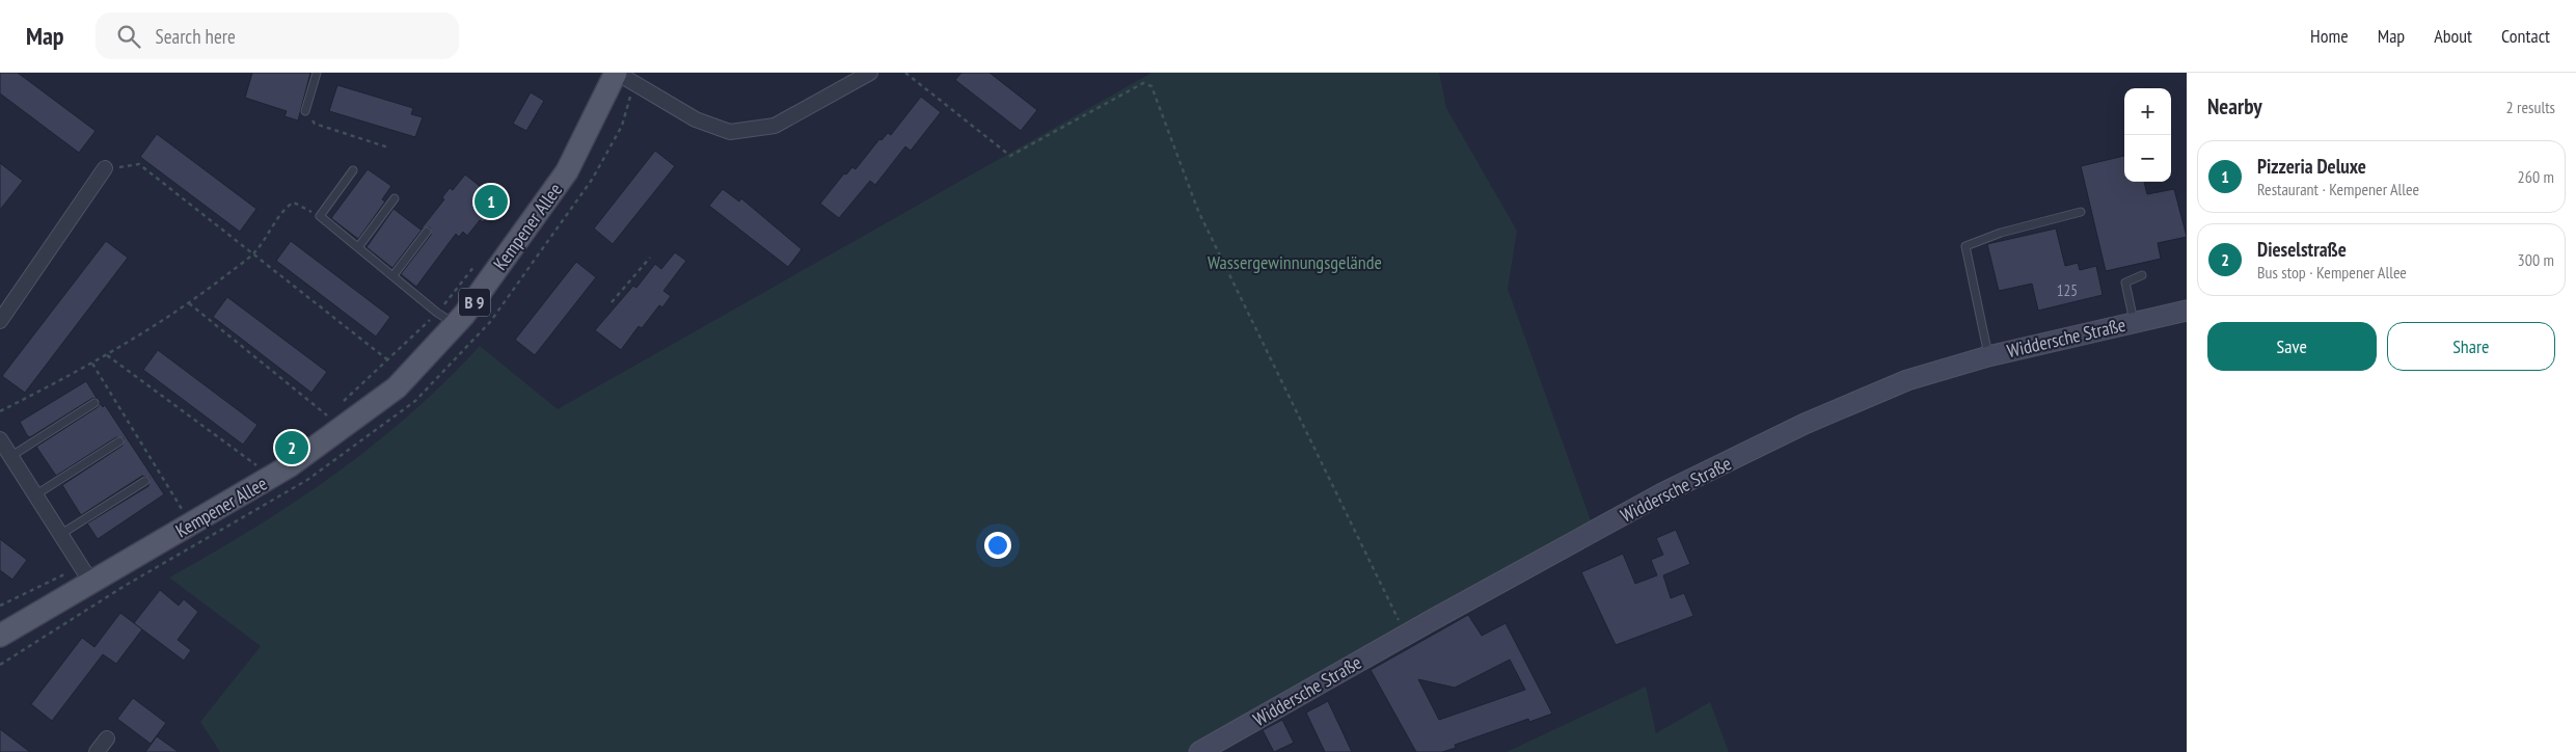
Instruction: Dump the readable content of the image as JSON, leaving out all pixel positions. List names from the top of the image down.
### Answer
{
  "streets": {
    "main road": ["Kempener Allee", "B 9"],
    "street": ["Widdersche Straße"]
  },
  "parks": ["Wassergewinnungsgelände"],
  "house_numbers": ["125"],
  "page": {
    "header": "Map",
    "search": "Search here",
    "nav": [
      "Home",
      "Map",
      "About",
      "Contact"
    ],
    "heading": ["Nearby", "2 results"],
    "map_buttons": ["+", "−"],
    "list": [
      {
        "mark": "1",
        "name": "Pizzeria Deluxe",
        "note": "Restaurant · Kempener Allee",
        "value": "260 m"
      },
      {
        "mark": "2",
        "name": "Dieselstraße",
        "note": "Bus stop · Kempener Allee",
        "value": "300 m"
      }
    ],
    "pins": ["1", "2"],
    "buttons": ["Save", "Share"]
  }
}
